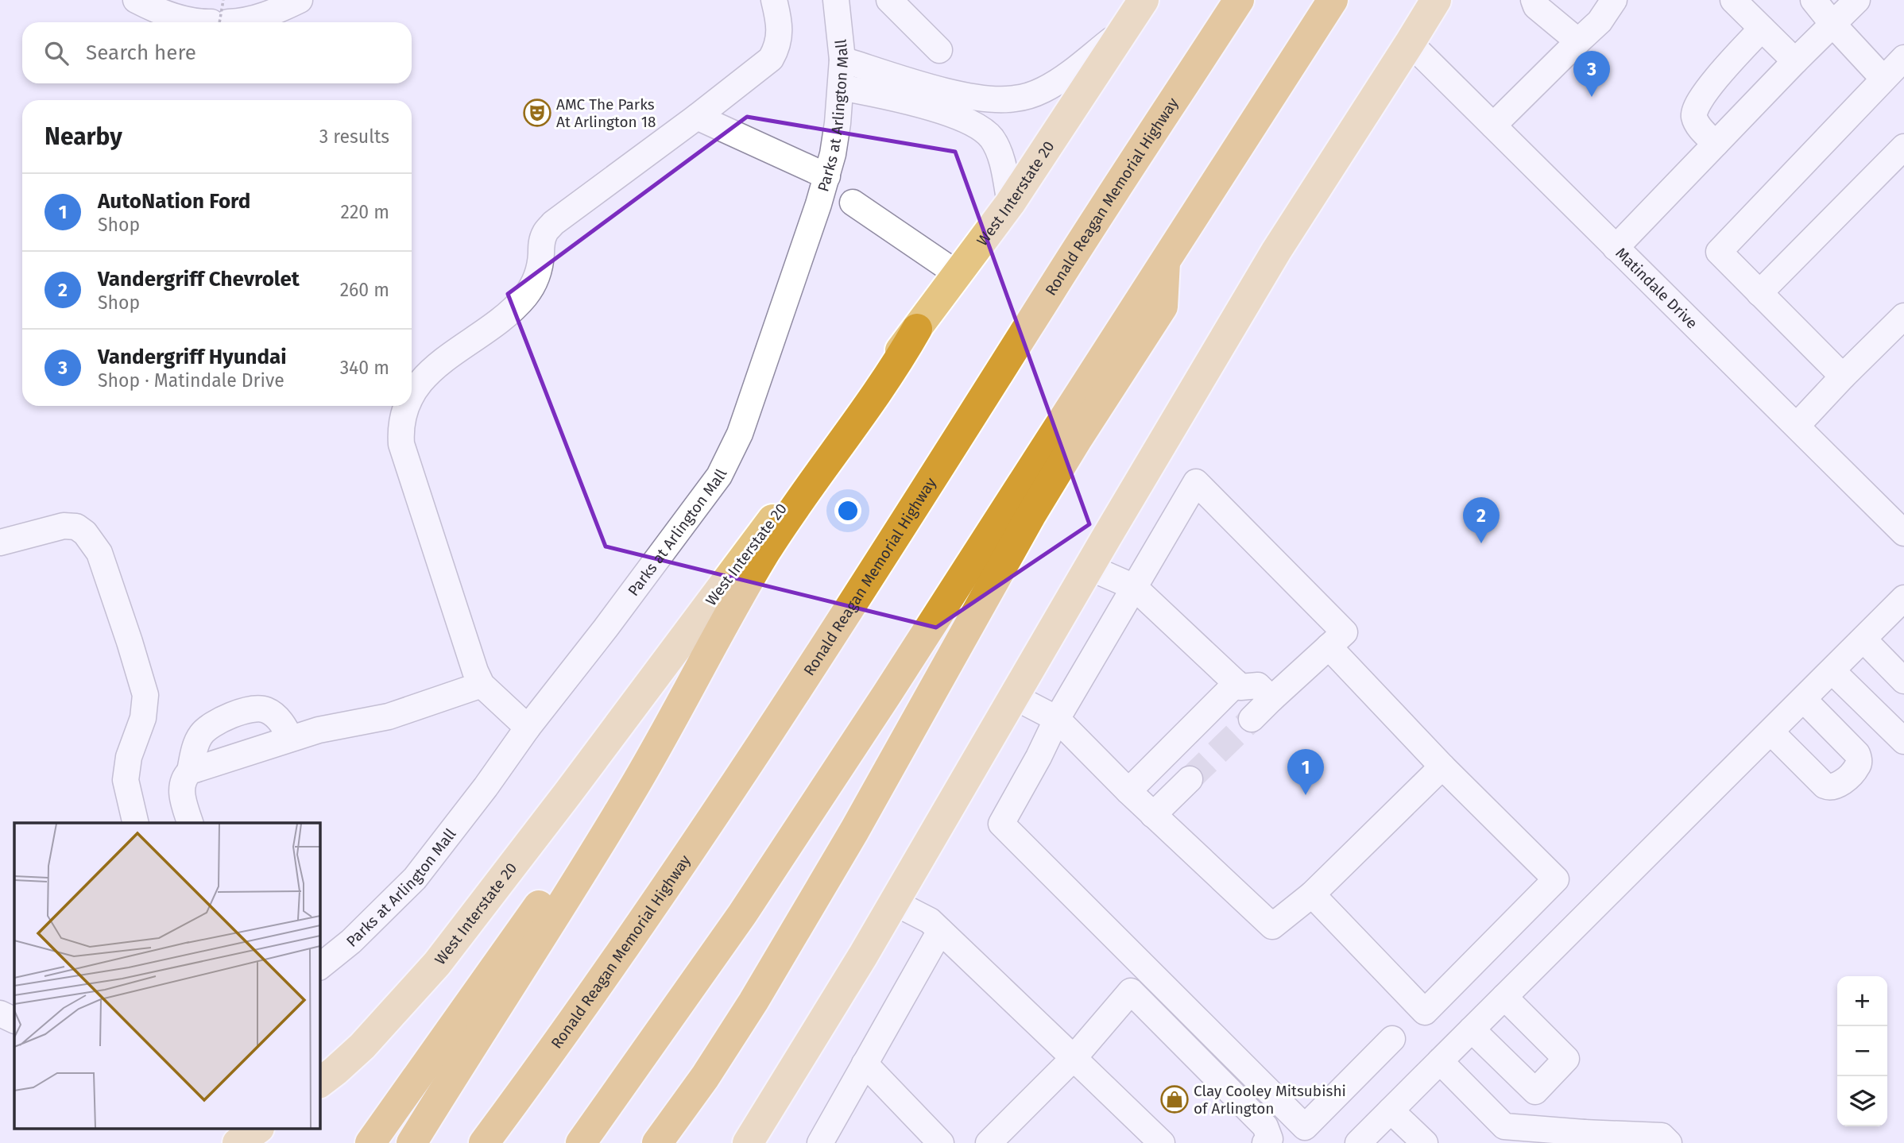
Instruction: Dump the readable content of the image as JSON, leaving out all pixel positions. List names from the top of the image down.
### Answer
{
  "streets": {
    "highway": ["Ronald Reagan Memorial Highway"],
    "main road": ["West Interstate 20"],
    "street": ["Parks at Arlington Mall", "Matindale Drive"]
  },
  "places": {
    "theatre": ["AMC The Parks At Arlington 18"],
    "shop": ["Clay Cooley Mitsubishi of Arlington"]
  },
  "page": {
    "search": "Search here",
    "pins": ["3", "2", "1"],
    "heading": ["Nearby", "3 results"],
    "list": [
      {
        "mark": "1",
        "name": "AutoNation Ford",
        "note": "Shop",
        "value": "220 m"
      },
      {
        "mark": "2",
        "name": "Vandergriff Chevrolet",
        "note": "Shop",
        "value": "260 m"
      },
      {
        "mark": "3",
        "name": "Vandergriff Hyundai",
        "note": "Shop · Matindale Drive",
        "value": "340 m"
      }
    ],
    "map_buttons": ["+", "−"]
  }
}
